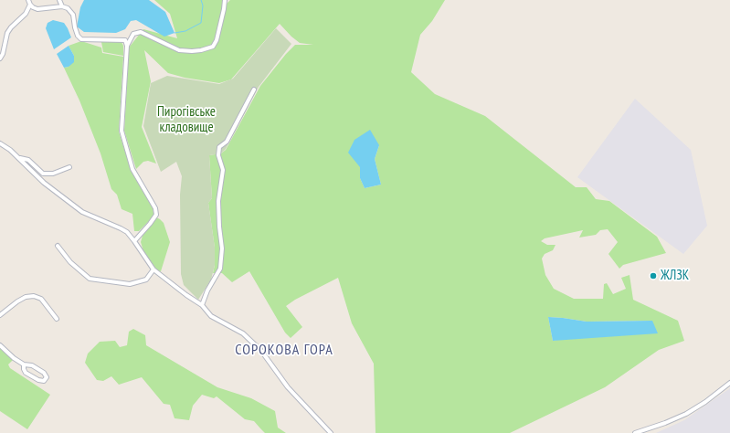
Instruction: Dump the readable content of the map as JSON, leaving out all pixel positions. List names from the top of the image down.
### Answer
{
  "districts": ["СОРОКОВА ГОРА"],
  "parks": ["Пирогівське кладовище"],
  "places": ["ЖЛЗК"]
}
